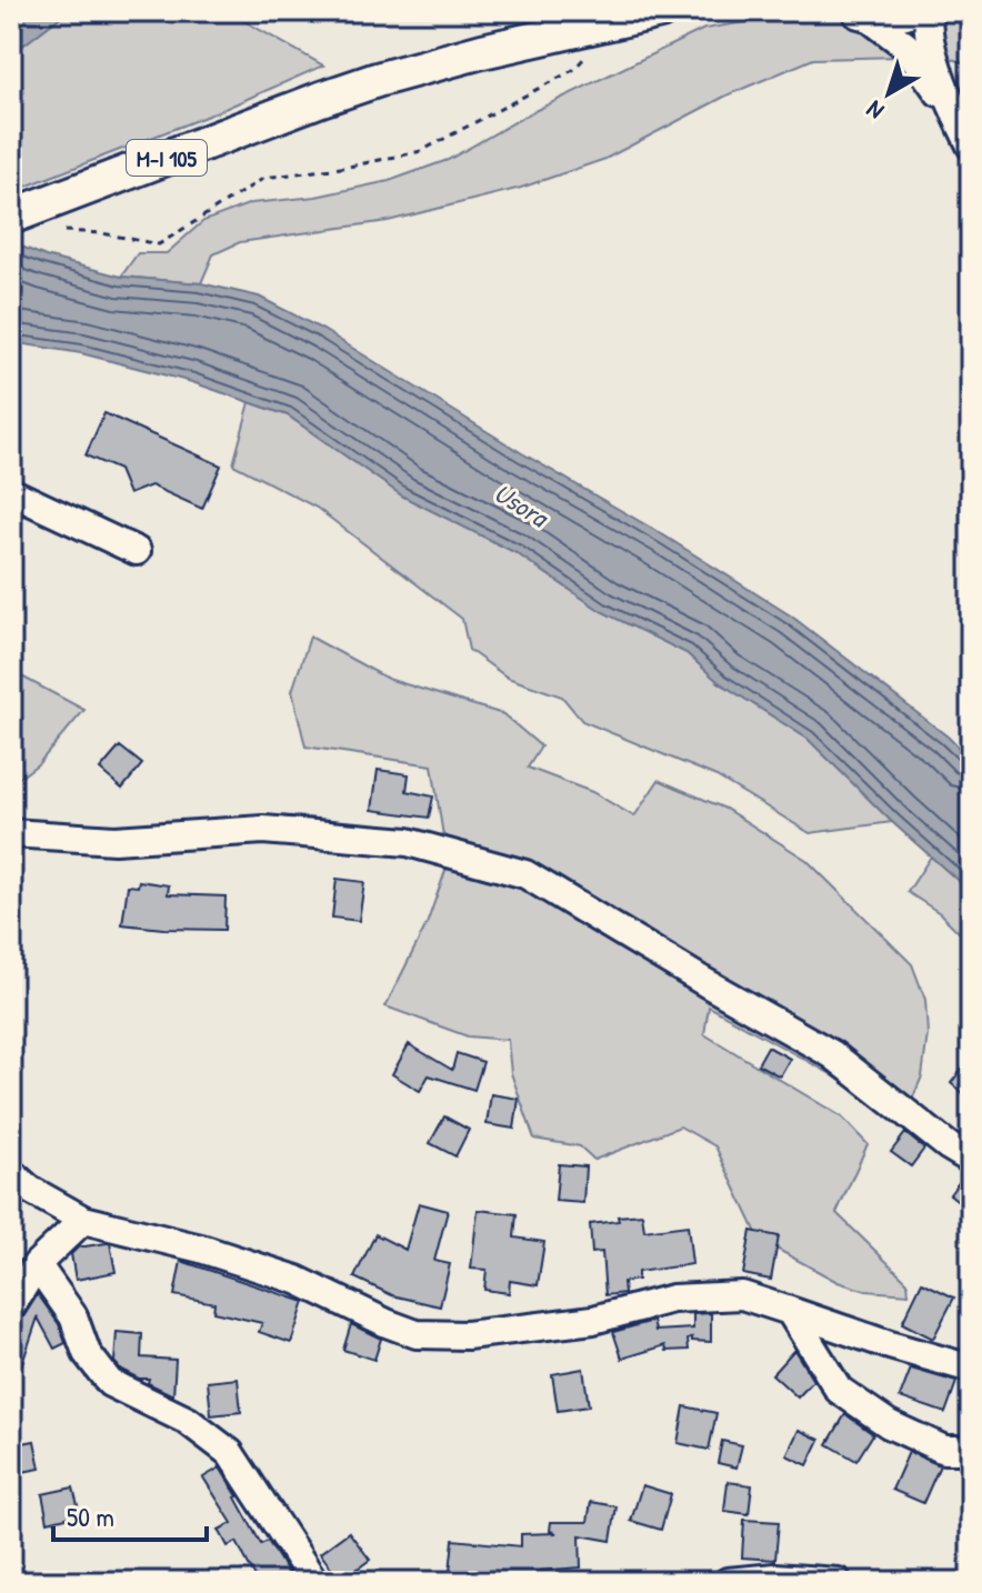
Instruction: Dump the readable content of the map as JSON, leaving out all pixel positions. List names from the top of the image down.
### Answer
{
  "streets": {
    "main road": ["M-I 105"]
  },
  "water": ["Usora"],
  "scale_bar": "50 m",
  "north": "bottom left"
}
